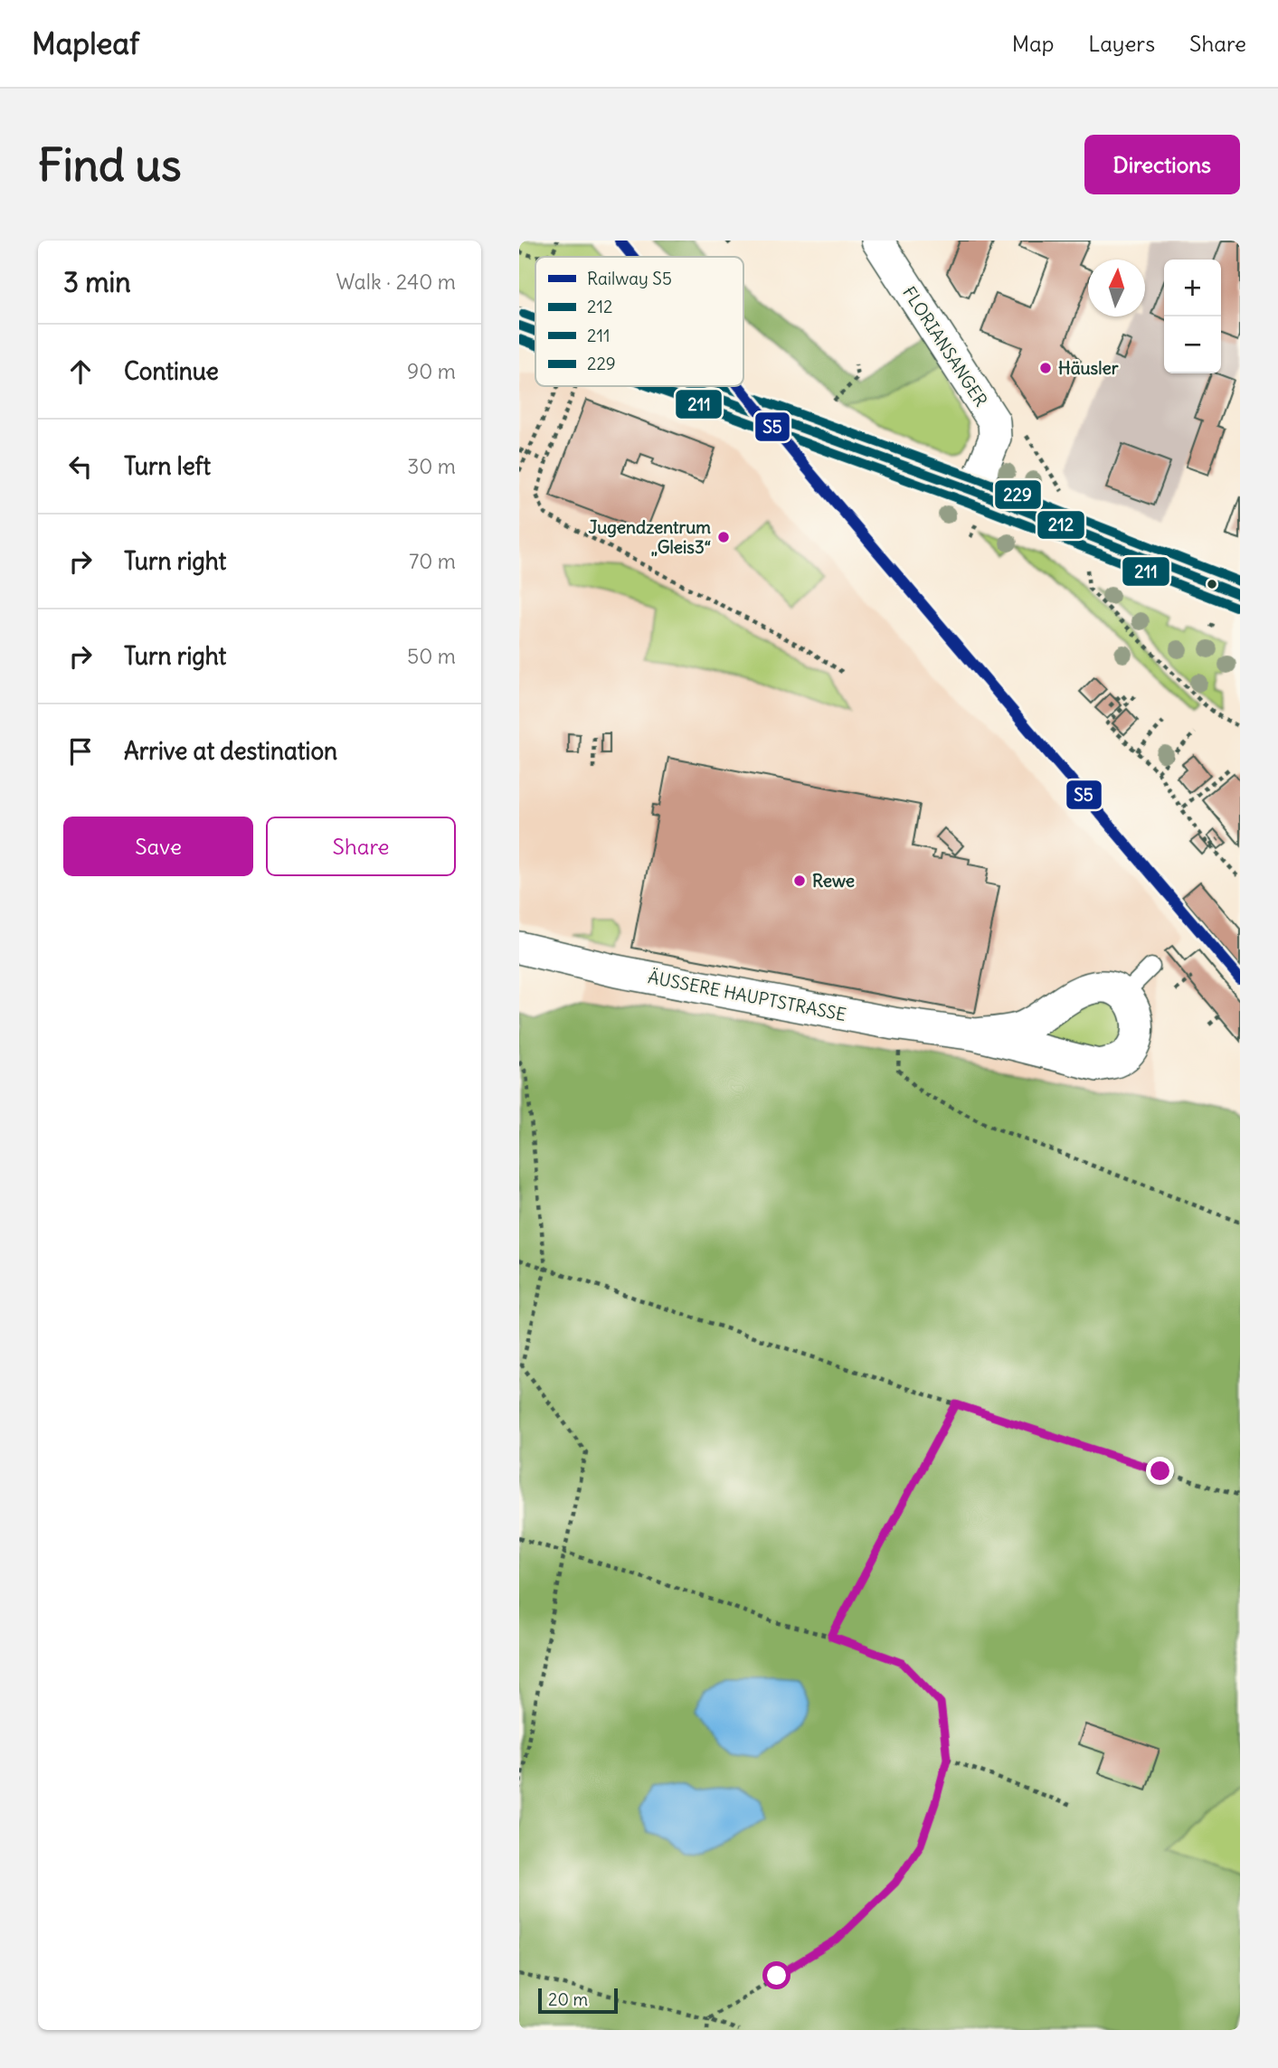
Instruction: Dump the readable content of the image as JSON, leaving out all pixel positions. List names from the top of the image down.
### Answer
{
  "streets": {
    "street": ["FLORIANSANGER", "ÄUSSERE HAUPTSTRASSE"]
  },
  "places": ["Häusler", "Jugendzentrum „Gleis3“", "Rewe"],
  "lines": [
    "rail line S5",
    "transit line 229",
    "transit line 212",
    "transit line 211"
  ],
  "legend": [
    "Railway S5",
    "212",
    "211",
    "229"
  ],
  "scale_bar": "20 m",
  "north": "top",
  "page": {
    "header": "Mapleaf",
    "nav": ["Map", "Layers", "Share"],
    "buttons": [
      "Directions",
      ["Save", "Share"]
    ],
    "title": "Find us",
    "heading": ["3 min", "Walk · 240 m"],
    "map_buttons": ["+", "−"],
    "list": [
      ["Continue", "90 m"],
      ["Turn left", "30 m"],
      ["Turn right", "70 m"],
      ["Turn right", "50 m"],
      "Arrive at destination"
    ],
    "scale": "20 m"
  }
}
